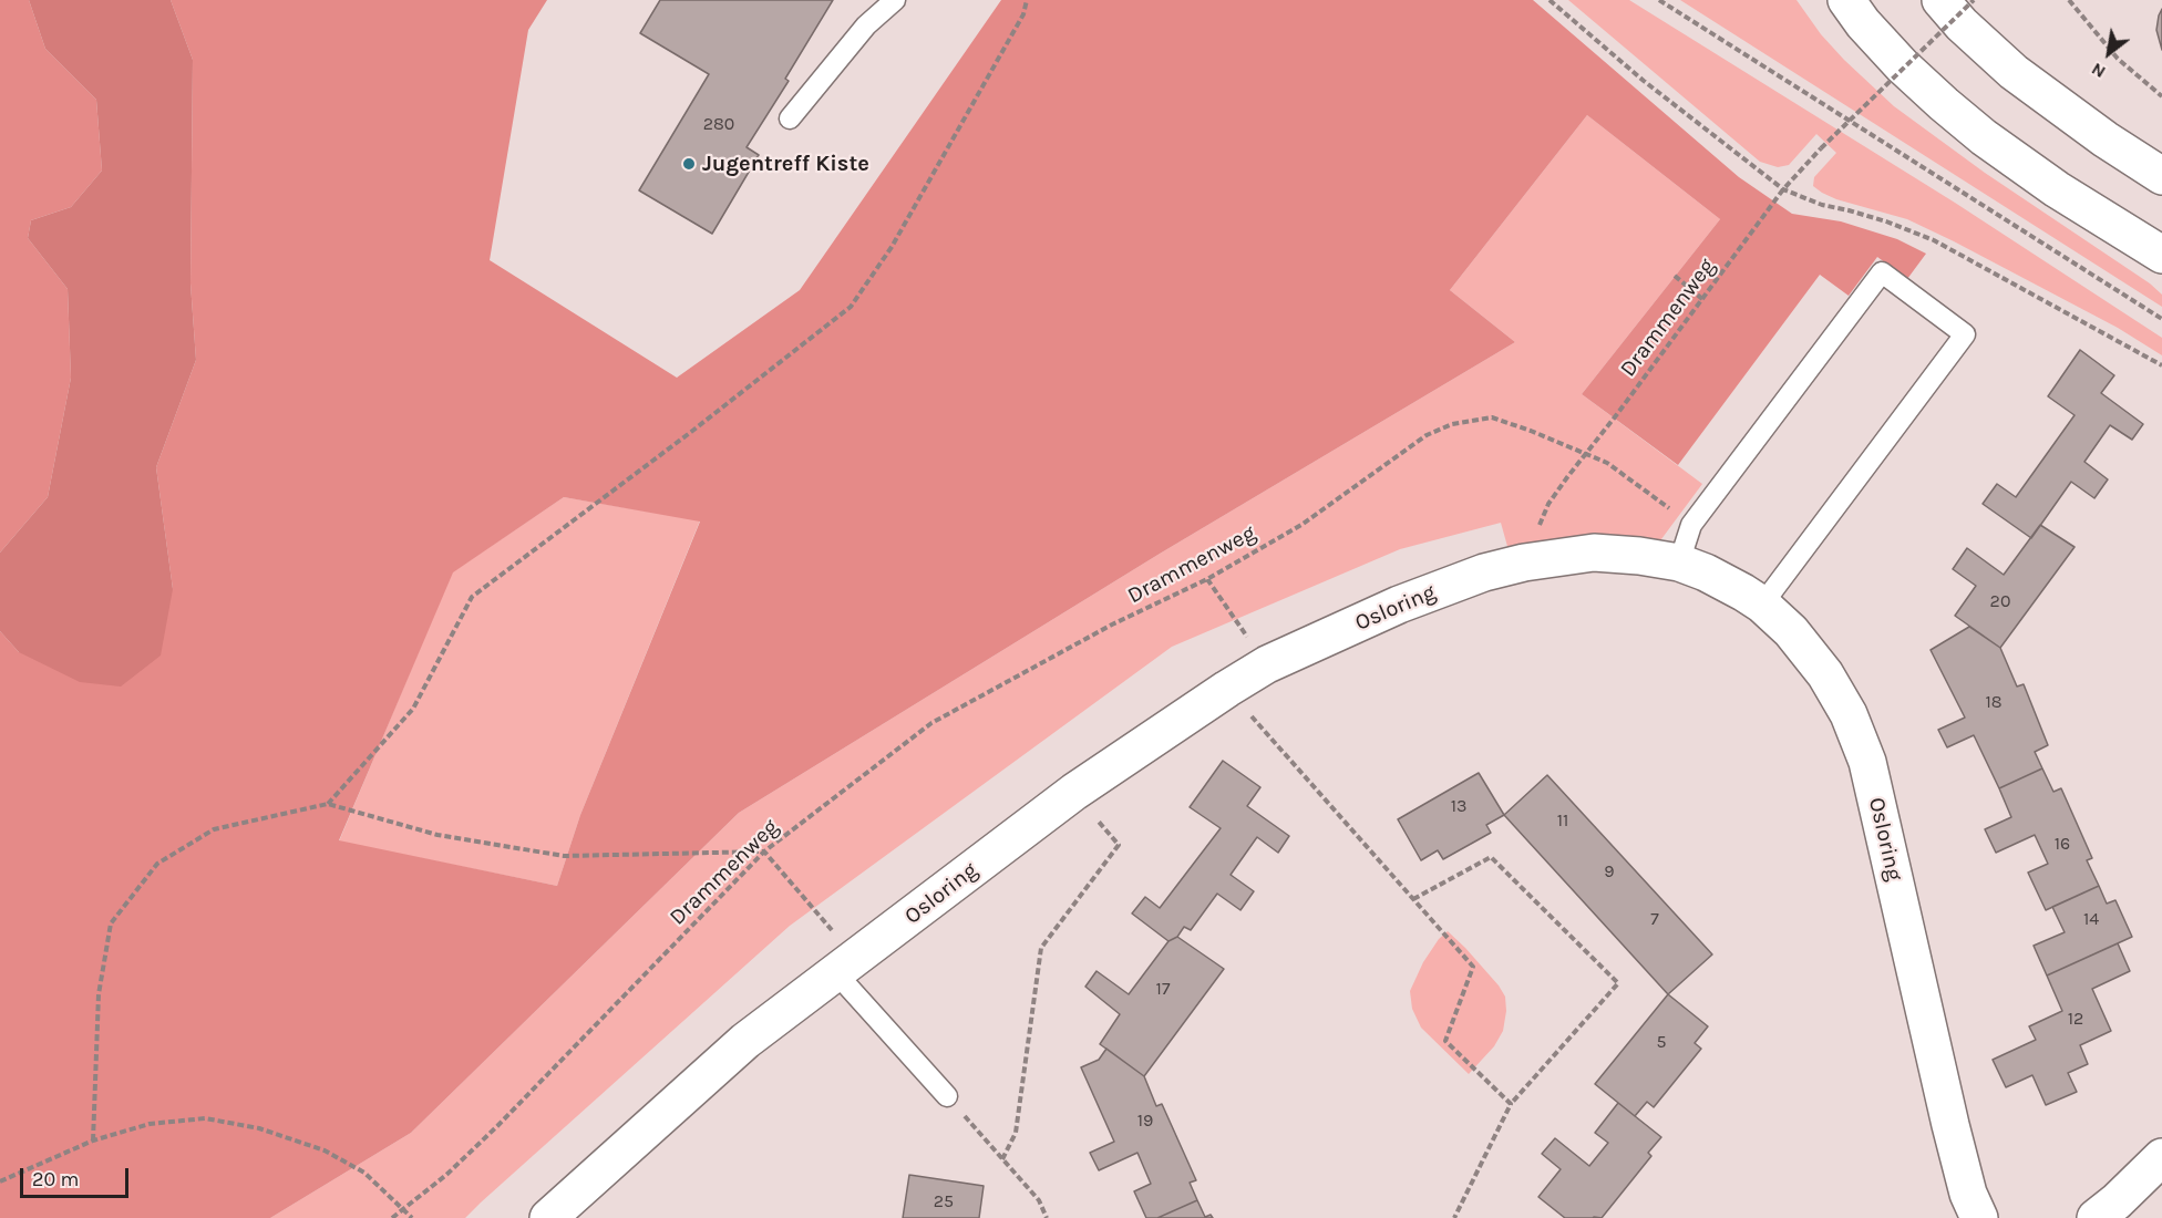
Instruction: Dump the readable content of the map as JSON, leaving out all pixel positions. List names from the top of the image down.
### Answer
{
  "streets": {
    "street": ["Osloring"],
    "path": ["Drammenweg"]
  },
  "places": ["Jugentreff Kiste"],
  "house_numbers": [
    "280",
    "20",
    "18",
    "13",
    "11",
    "16",
    "9",
    "7",
    "14",
    "17",
    "12",
    "5",
    "19",
    "25"
  ],
  "scale_bar": "20 m",
  "north": "bottom left"
}
